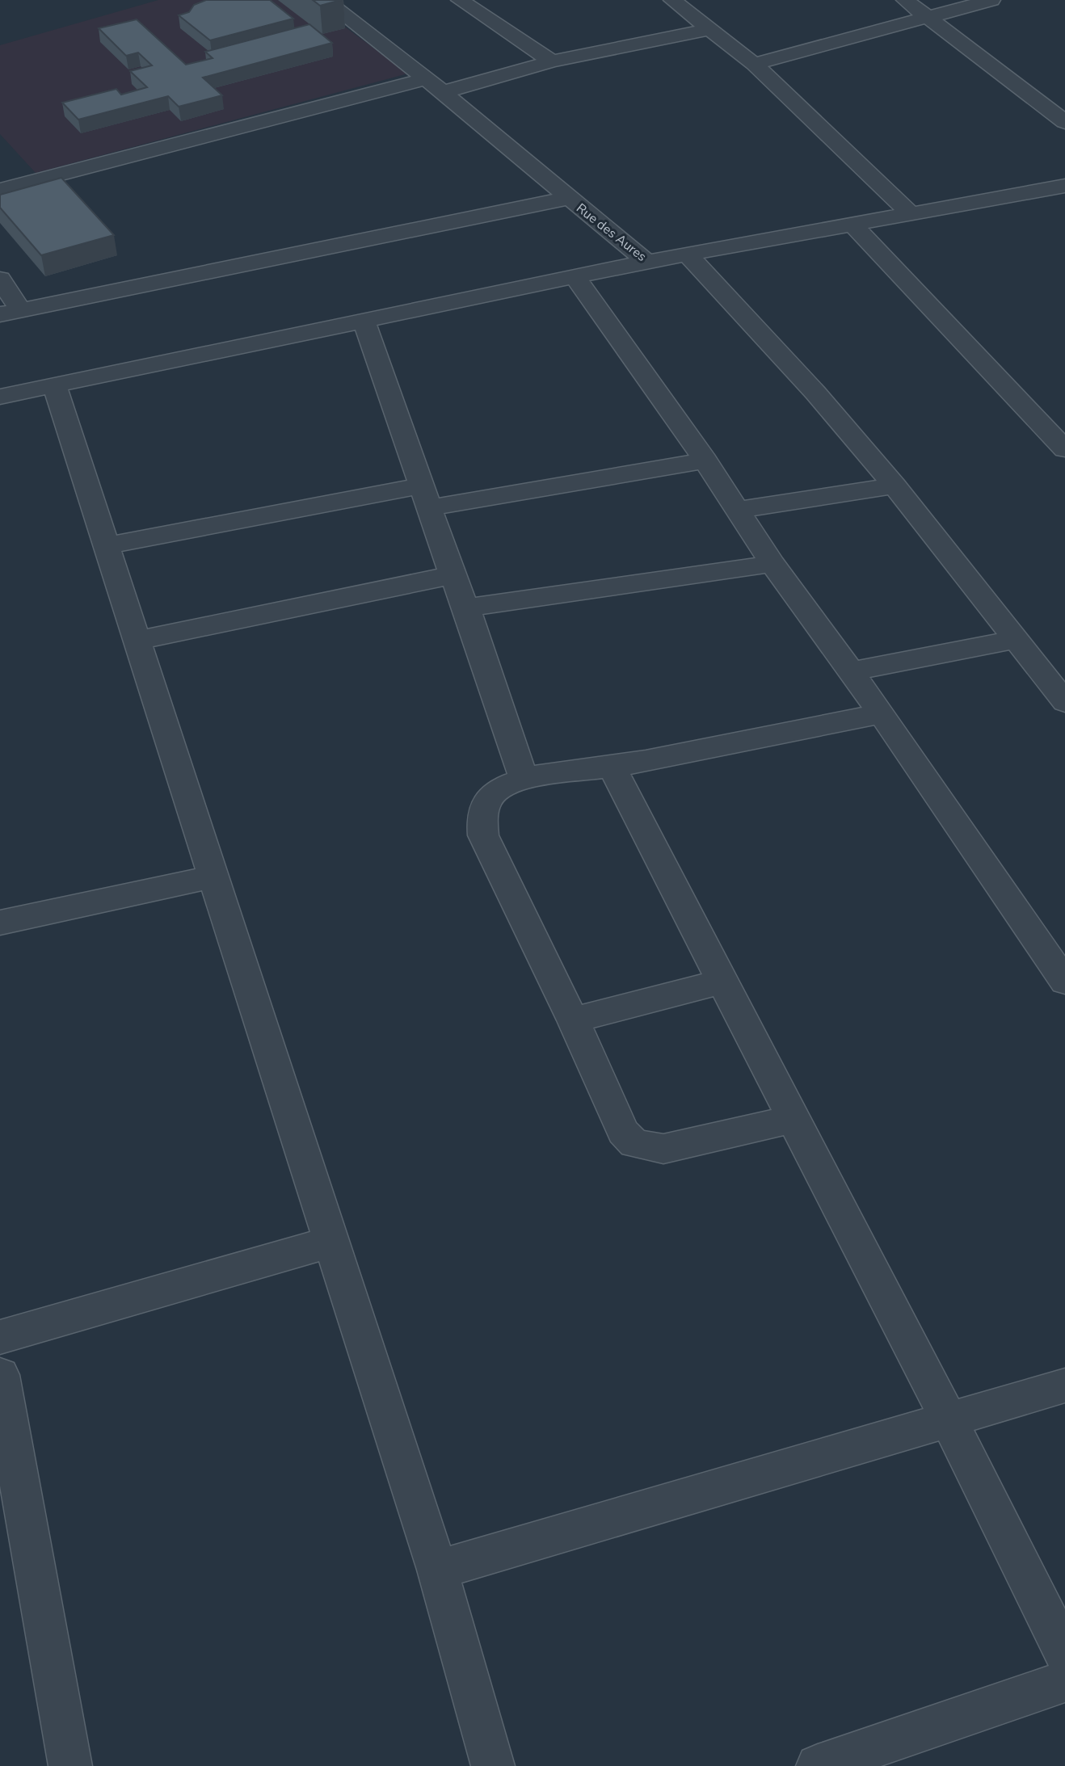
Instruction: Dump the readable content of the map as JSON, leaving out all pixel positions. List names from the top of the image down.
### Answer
{
  "streets": {
    "street": ["Rue des Aures"]
  }
}
